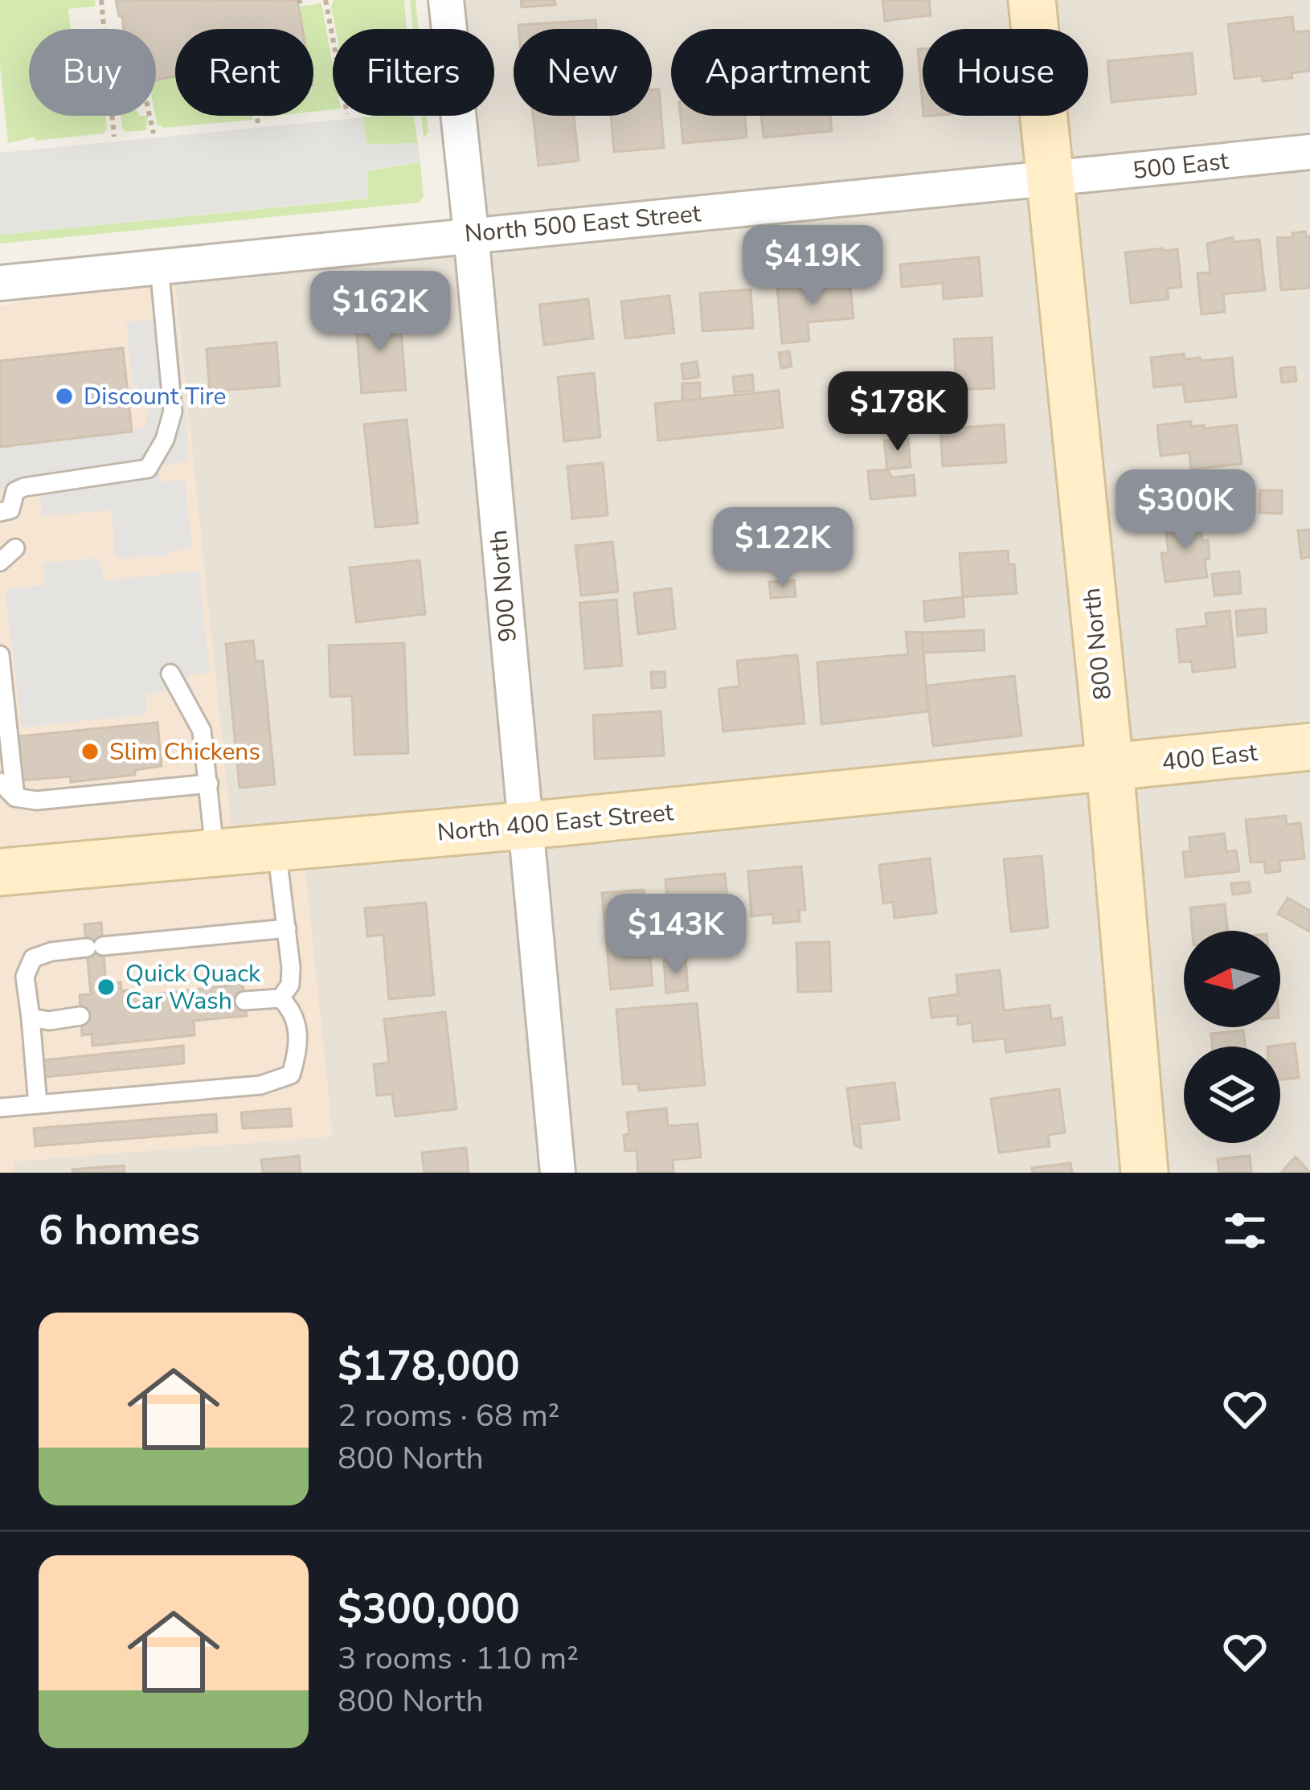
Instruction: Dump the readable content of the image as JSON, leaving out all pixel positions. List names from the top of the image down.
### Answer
{
  "streets": {
    "street": [
      "500 East",
      "North 500 East Street",
      "900 North",
      "800 North",
      "400 East",
      "North 400 East Street"
    ]
  },
  "crossings": [
    ["500 East", "North 500 East Street"],
    ["500 East", "800 North"],
    ["North 500 East Street", "900 North"],
    ["North 500 East Street", "800 North"],
    ["900 North", "North 400 East Street"],
    ["800 North", "400 East"],
    ["800 North", "North 400 East Street"],
    ["400 East", "North 400 East Street"]
  ],
  "places": ["Discount Tire", "Slim Chickens", "Quick Quack Car Wash"],
  "north": "left",
  "page": {
    "chip": [
      "Buy",
      "Rent",
      "Filters",
      "New",
      "Apartment",
      "House"
    ],
    "price": [
      "$419K",
      "$162K",
      "$178K",
      "$300K",
      "$122K",
      "$143K"
    ],
    "heading": "6 homes",
    "list": [
      {
        "name": "$178,000",
        "note": "2 rooms · 68 m² · 800 North"
      },
      {
        "name": "$300,000",
        "note": "3 rooms · 110 m² · 800 North"
      }
    ]
  }
}
